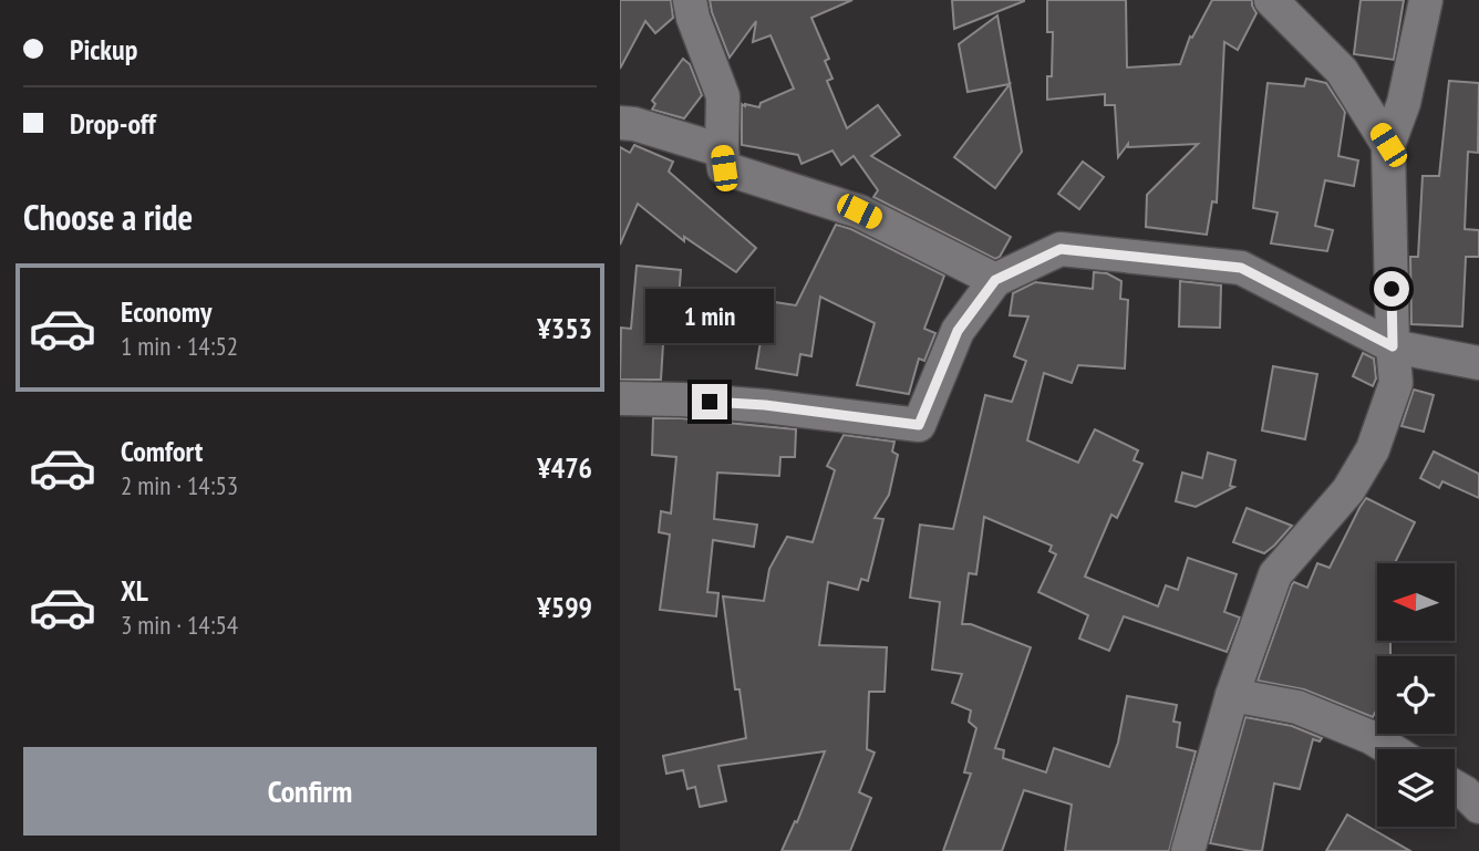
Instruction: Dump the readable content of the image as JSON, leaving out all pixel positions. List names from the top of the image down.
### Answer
{
  "north": "left",
  "page": {
    "banner": ["Pickup", "Drop-off"],
    "heading": "Choose a ride",
    "list": [
      {
        "name": "Economy",
        "note": "1 min · 14:52",
        "value": "¥353"
      },
      {
        "name": "Comfort",
        "note": "2 min · 14:53",
        "value": "¥476"
      },
      {
        "name": "XL",
        "note": "3 min · 14:54",
        "value": "¥599"
      }
    ],
    "bubble": "1 min",
    "buttons": "Confirm"
  }
}
